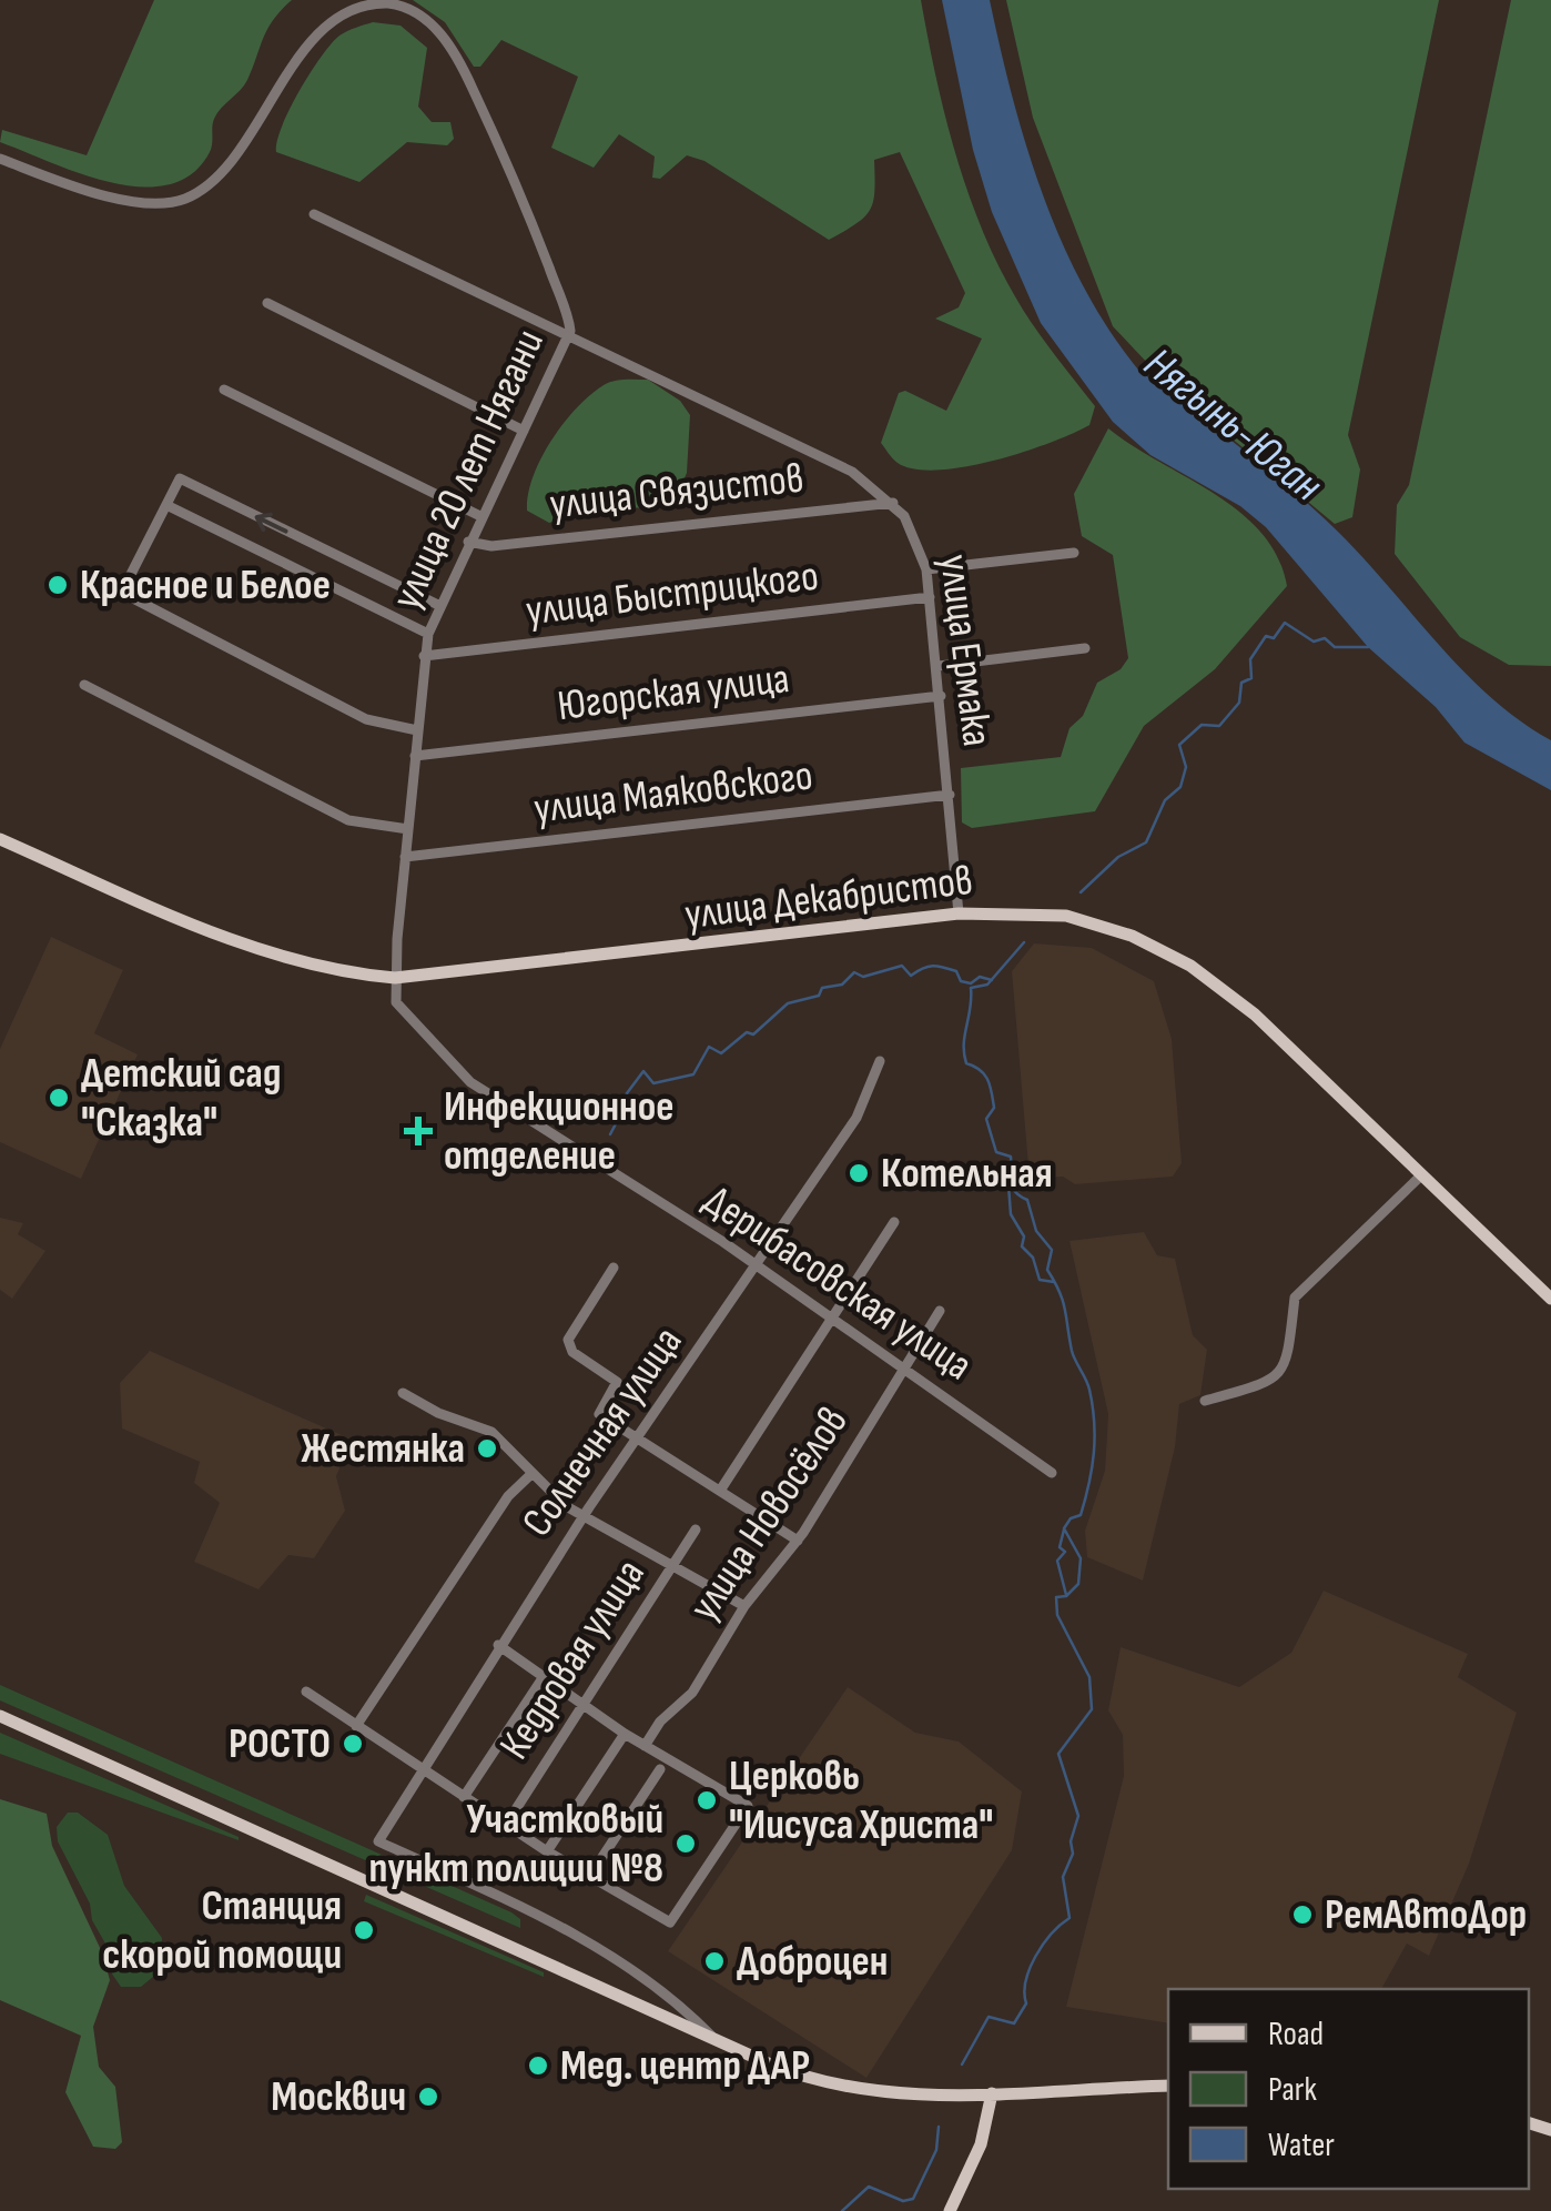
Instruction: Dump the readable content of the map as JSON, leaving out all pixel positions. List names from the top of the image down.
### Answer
{
  "streets": {
    "main road": ["улица Декабристов"],
    "street": [
      "улица 20 лет Нягани",
      "улица Связистов",
      "улица Быстрицкого",
      "улица Ермака",
      "Югорская улица",
      "улица Маяковского",
      "Дерибасовская улица",
      "Солнечная улица",
      "улица Новосёлов",
      "Кедровая улица"
    ]
  },
  "crossings": [
    ["улица 20 лет Нягани", "улица Связистов"],
    ["улица 20 лет Нягани", "улица Быстрицкого"],
    ["улица 20 лет Нягани", "улица Ермака"],
    ["улица 20 лет Нягани", "Югорская улица"],
    ["улица 20 лет Нягани", "улица Маяковского"],
    ["улица 20 лет Нягани", "улица Декабристов"],
    ["улица 20 лет Нягани", "Дерибасовская улица"],
    ["улица Связистов", "улица Ермака"],
    ["улица Быстрицкого", "улица Ермака"],
    ["улица Ермака", "Югорская улица"],
    ["улица Ермака", "улица Маяковского"],
    ["улица Ермака", "улица Декабристов"],
    ["улица Декабристов", "Дерибасовская улица"],
    ["Дерибасовская улица", "Солнечная улица"],
    ["Дерибасовская улица", "улица Новосёлов"]
  ],
  "water": ["Нягынь-Юган"],
  "places": {
    "other": [
      "Красное и Белое",
      "Детский сад \"Сказка\"",
      "Котельная",
      "Жестянка",
      "РОСТО",
      "Церковь \"Иисуса Христа\"",
      "Участковый пункт полиции №8",
      "РемАвтоДор",
      "Станция скорой помощи",
      "Доброцен",
      "Мед. центр ДАР",
      "Москвич"
    ],
    "health": ["Инфекционное отделение"]
  },
  "legend": ["Road", "Park", "Water"]
}
